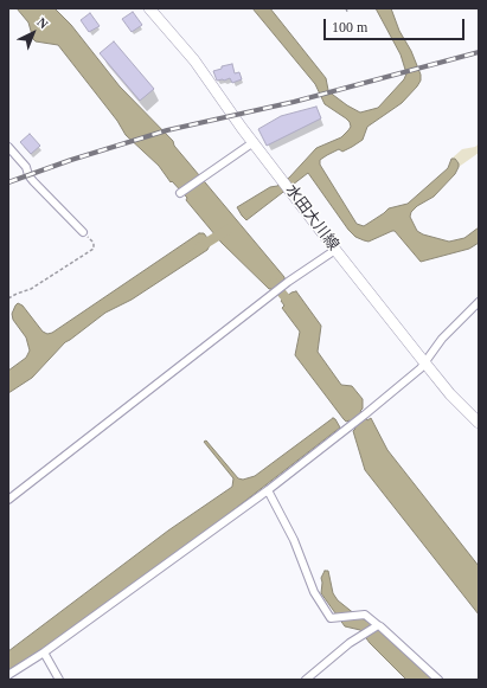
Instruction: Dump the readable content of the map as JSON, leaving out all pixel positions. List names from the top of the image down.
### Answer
{
  "streets": {
    "main road": ["水田大川線"]
  },
  "scale_bar": "100 m",
  "north": "top right"
}
